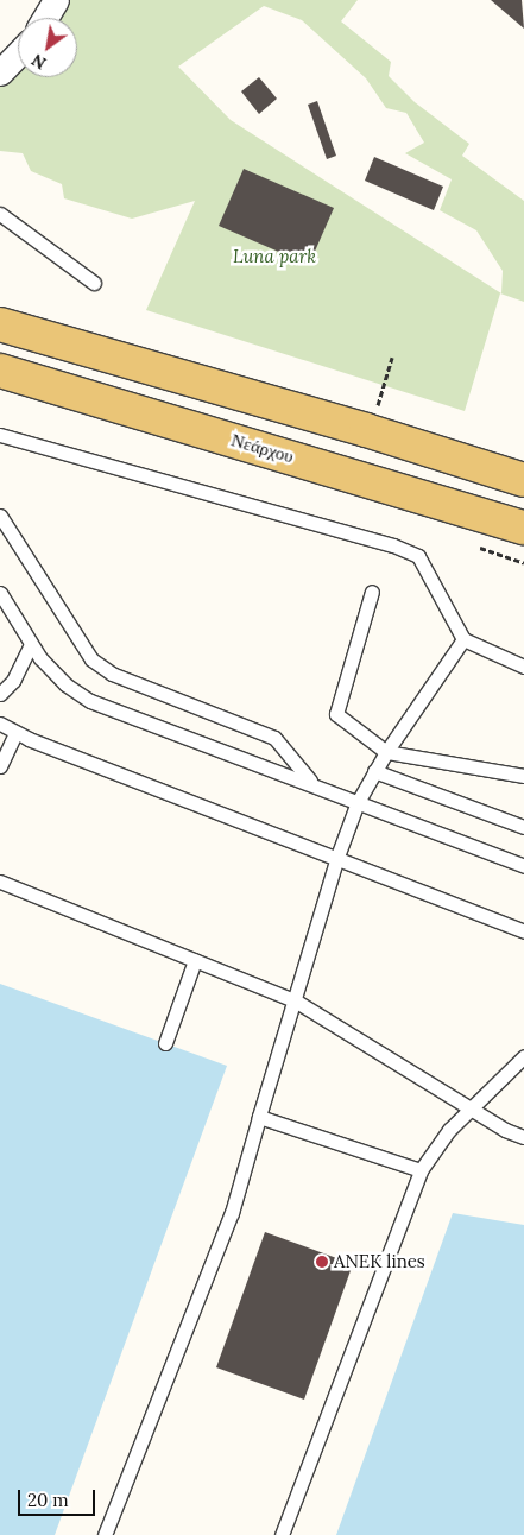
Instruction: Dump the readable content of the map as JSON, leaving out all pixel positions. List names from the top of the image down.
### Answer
{
  "streets": {
    "main road": ["Νεάρχου"]
  },
  "parks": ["Luna park"],
  "places": ["ANEK lines"],
  "scale_bar": "20 m",
  "north": "bottom left"
}
